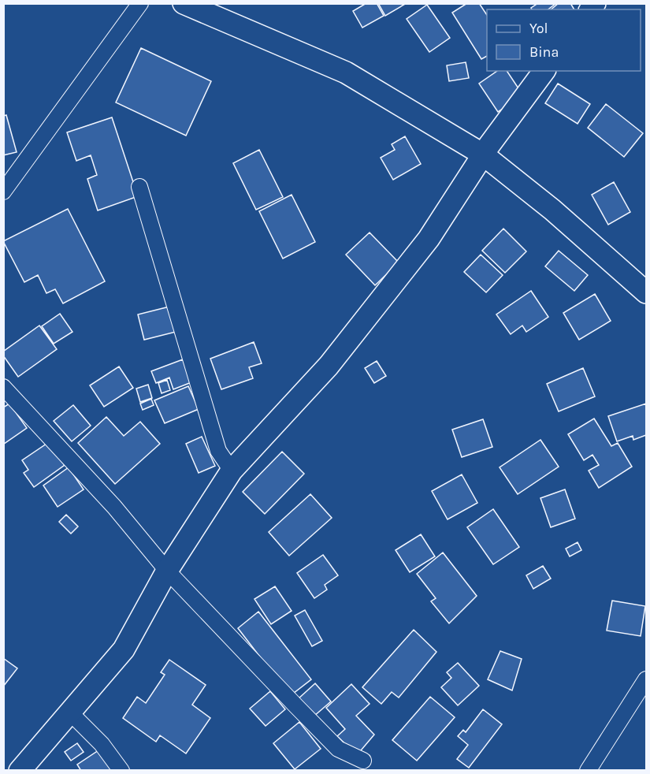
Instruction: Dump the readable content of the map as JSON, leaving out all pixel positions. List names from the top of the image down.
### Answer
{
  "legend": ["Yol", "Bina"]
}
